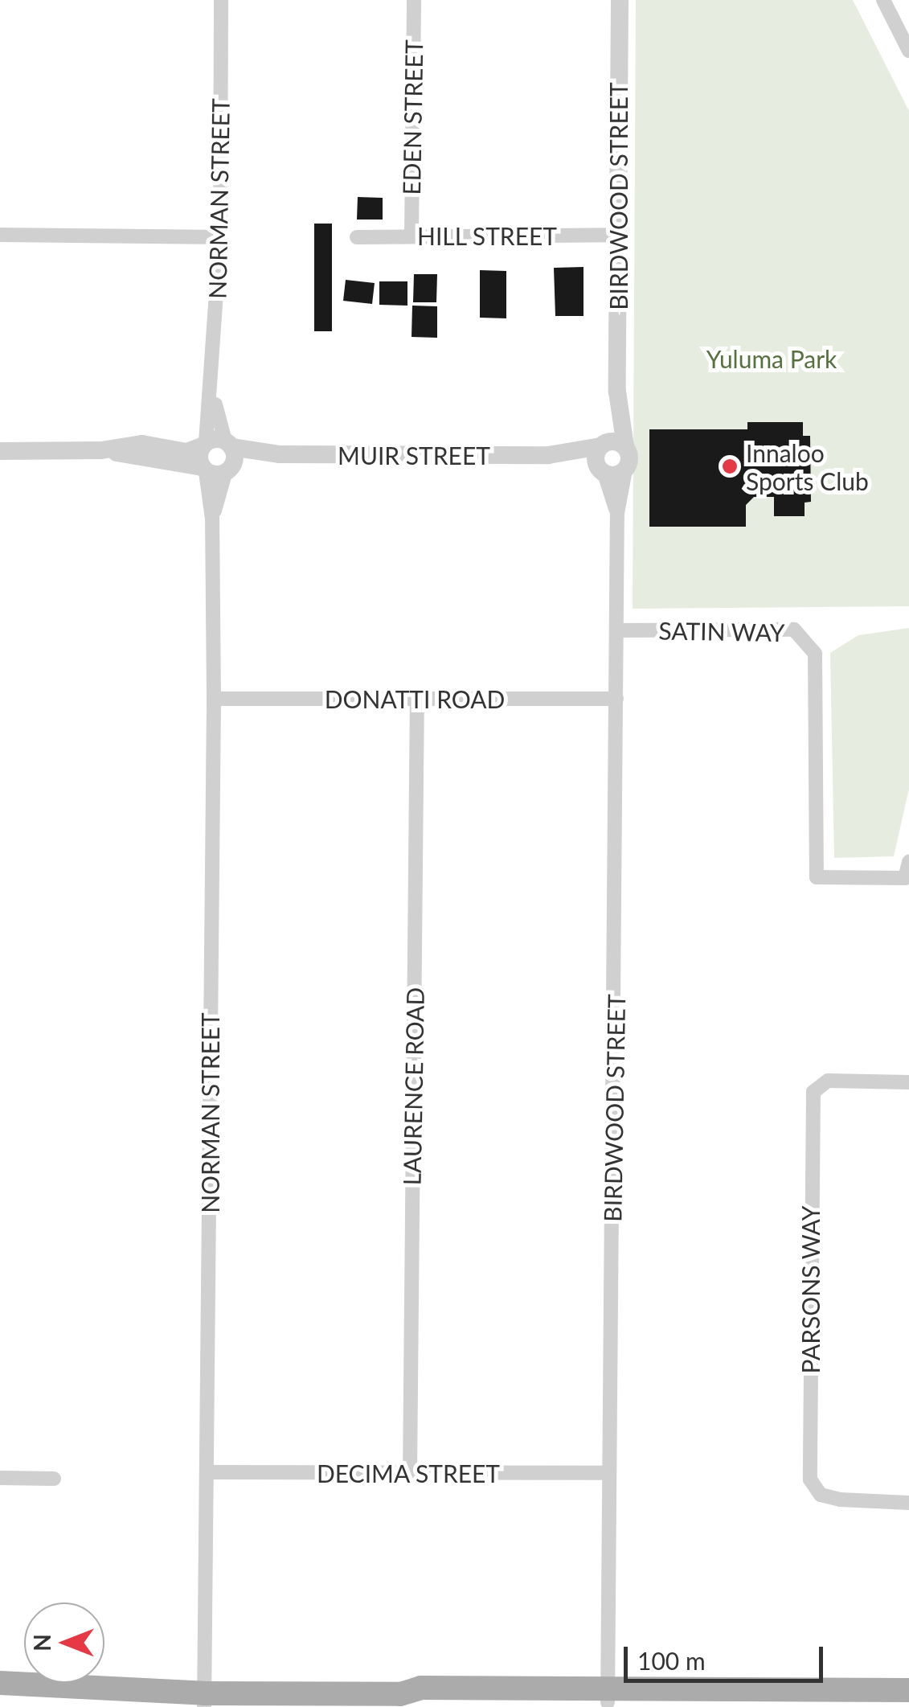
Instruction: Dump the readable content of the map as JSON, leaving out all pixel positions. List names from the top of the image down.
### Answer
{
  "streets": {
    "street": [
      "EDEN STREET",
      "BIRDWOOD STREET",
      "NORMAN STREET",
      "HILL STREET",
      "MUIR STREET",
      "SATIN WAY",
      "DONATTI ROAD",
      "LAURENCE ROAD",
      "PARSONS WAY",
      "DECIMA STREET"
    ]
  },
  "crossings": [
    ["EDEN STREET", "HILL STREET"],
    ["BIRDWOOD STREET", "HILL STREET"],
    ["BIRDWOOD STREET", "MUIR STREET"],
    ["BIRDWOOD STREET", "SATIN WAY"],
    ["BIRDWOOD STREET", "DONATTI ROAD"],
    ["BIRDWOOD STREET", "DECIMA STREET"],
    ["NORMAN STREET", "MUIR STREET"],
    ["NORMAN STREET", "DONATTI ROAD"],
    ["NORMAN STREET", "DECIMA STREET"],
    ["DONATTI ROAD", "LAURENCE ROAD"],
    ["LAURENCE ROAD", "DECIMA STREET"]
  ],
  "parks": ["Yuluma Park"],
  "places": ["Innaloo Sports Club"],
  "scale_bar": "100 m",
  "north": "left"
}
